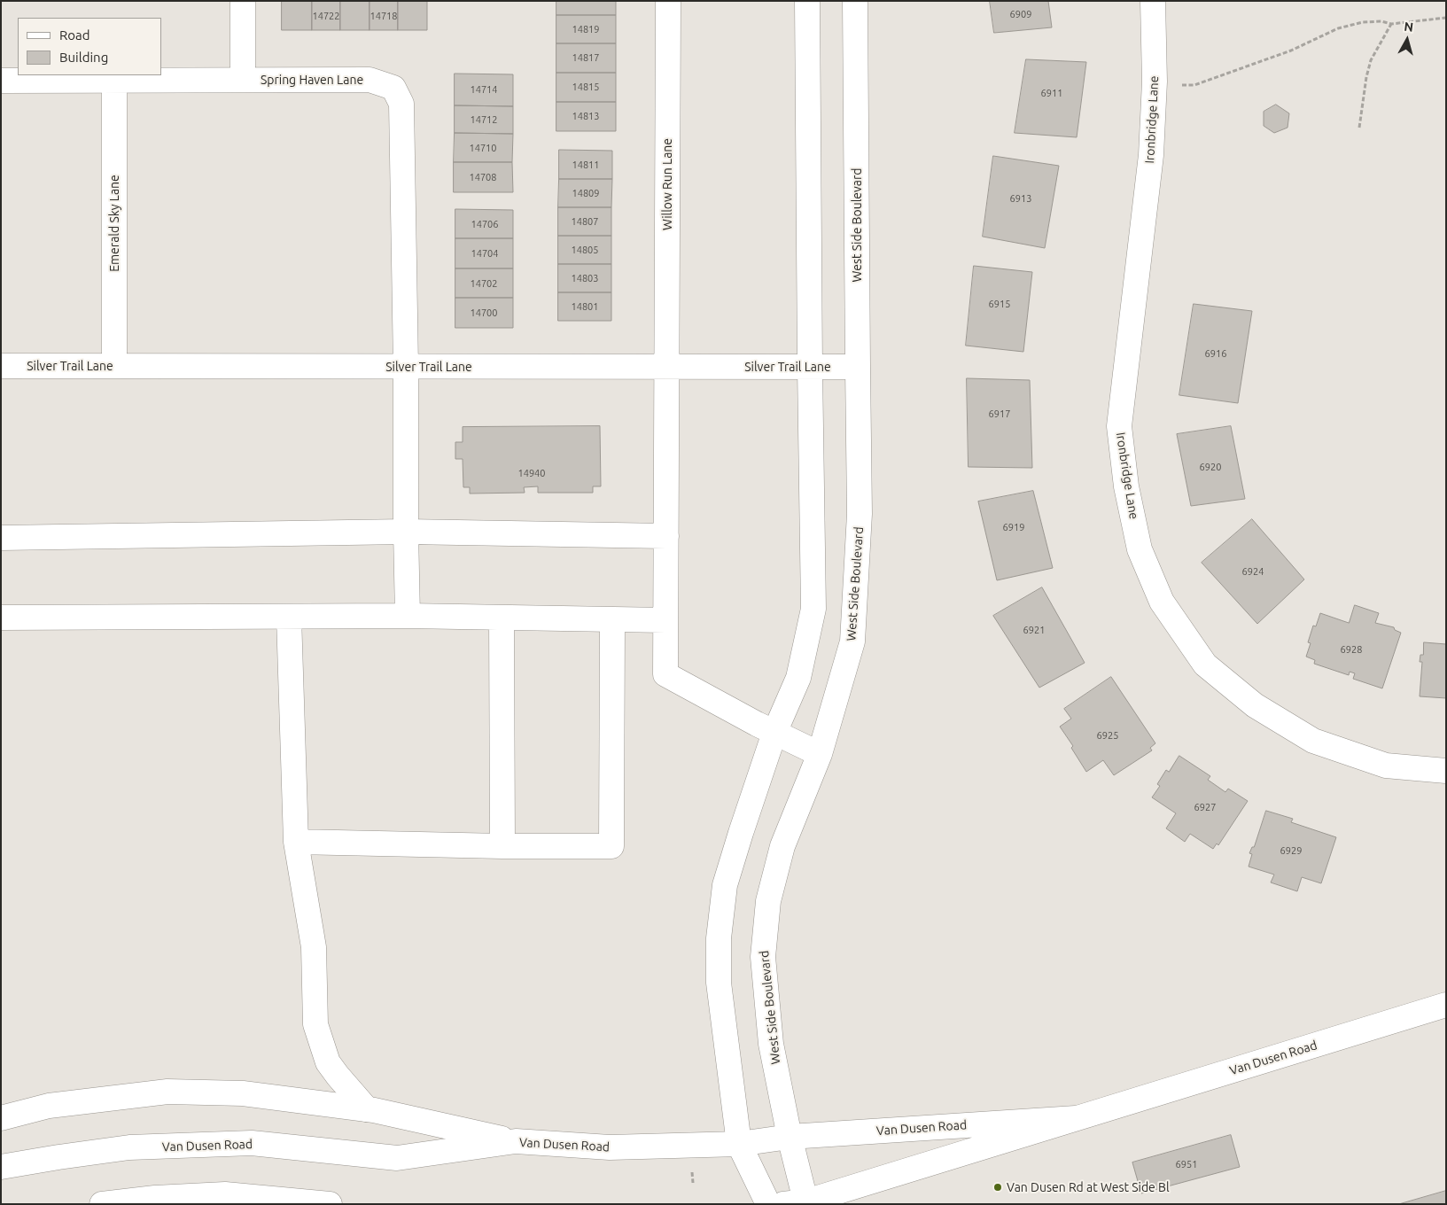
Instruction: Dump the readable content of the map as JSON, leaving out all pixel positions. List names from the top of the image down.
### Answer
{
  "streets": {
    "street": [
      "Spring Haven Lane",
      "Ironbridge Lane",
      "Willow Run Lane",
      "Emerald Sky Lane",
      "West Side Boulevard",
      "Silver Trail Lane",
      "Van Dusen Road"
    ]
  },
  "crossings": [
    ["Spring Haven Lane", "Emerald Sky Lane"],
    ["Spring Haven Lane", "Silver Trail Lane"],
    ["Willow Run Lane", "Silver Trail Lane"],
    ["Emerald Sky Lane", "Silver Trail Lane"],
    ["West Side Boulevard", "Silver Trail Lane"],
    ["West Side Boulevard", "Van Dusen Road"]
  ],
  "places": ["Van Dusen Rd at West Side Bl"],
  "house_numbers": [
    "6909",
    "14722",
    "14718",
    "14819",
    "14817",
    "14815",
    "14714",
    "6911",
    "14813",
    "14712",
    "14710",
    "14811",
    "14708",
    "14809",
    "6913",
    "14807",
    "14706",
    "14805",
    "14704",
    "14803",
    "14702",
    "6915",
    "14801",
    "14700",
    "6916",
    "6917",
    "6920",
    "14940",
    "6919",
    "6924",
    "6921",
    "6928",
    "6925",
    "6927",
    "6929",
    "6951"
  ],
  "legend": ["Road", "Building"],
  "north": "top"
}
